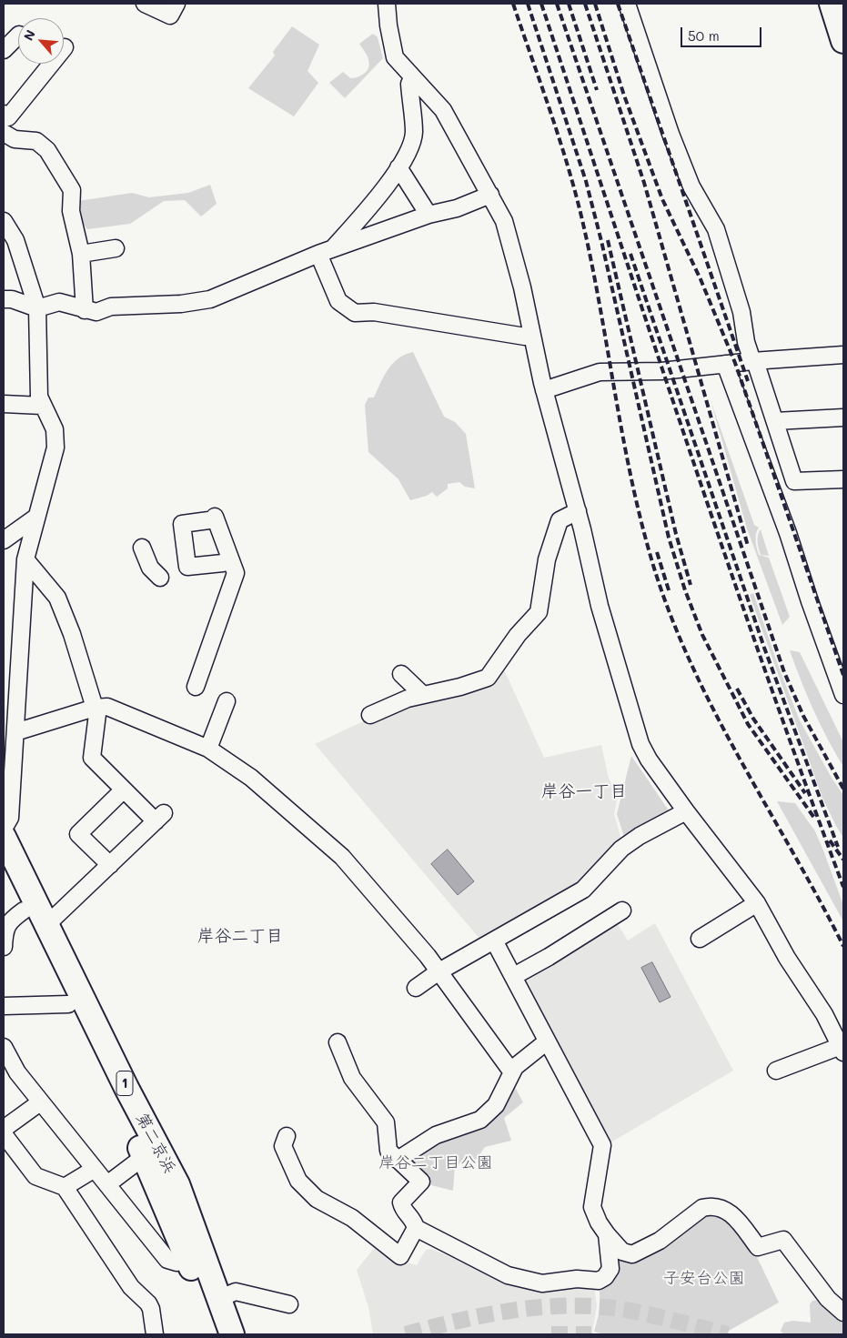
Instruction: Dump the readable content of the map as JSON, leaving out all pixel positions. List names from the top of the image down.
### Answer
{
  "streets": {
    "highway": ["1", "第二京浜"]
  },
  "districts": ["岸谷一丁目", "岸谷二丁目"],
  "parks": ["岸谷二丁目公園", "子安台公園"],
  "scale_bar": "50 m",
  "north": "top left"
}
